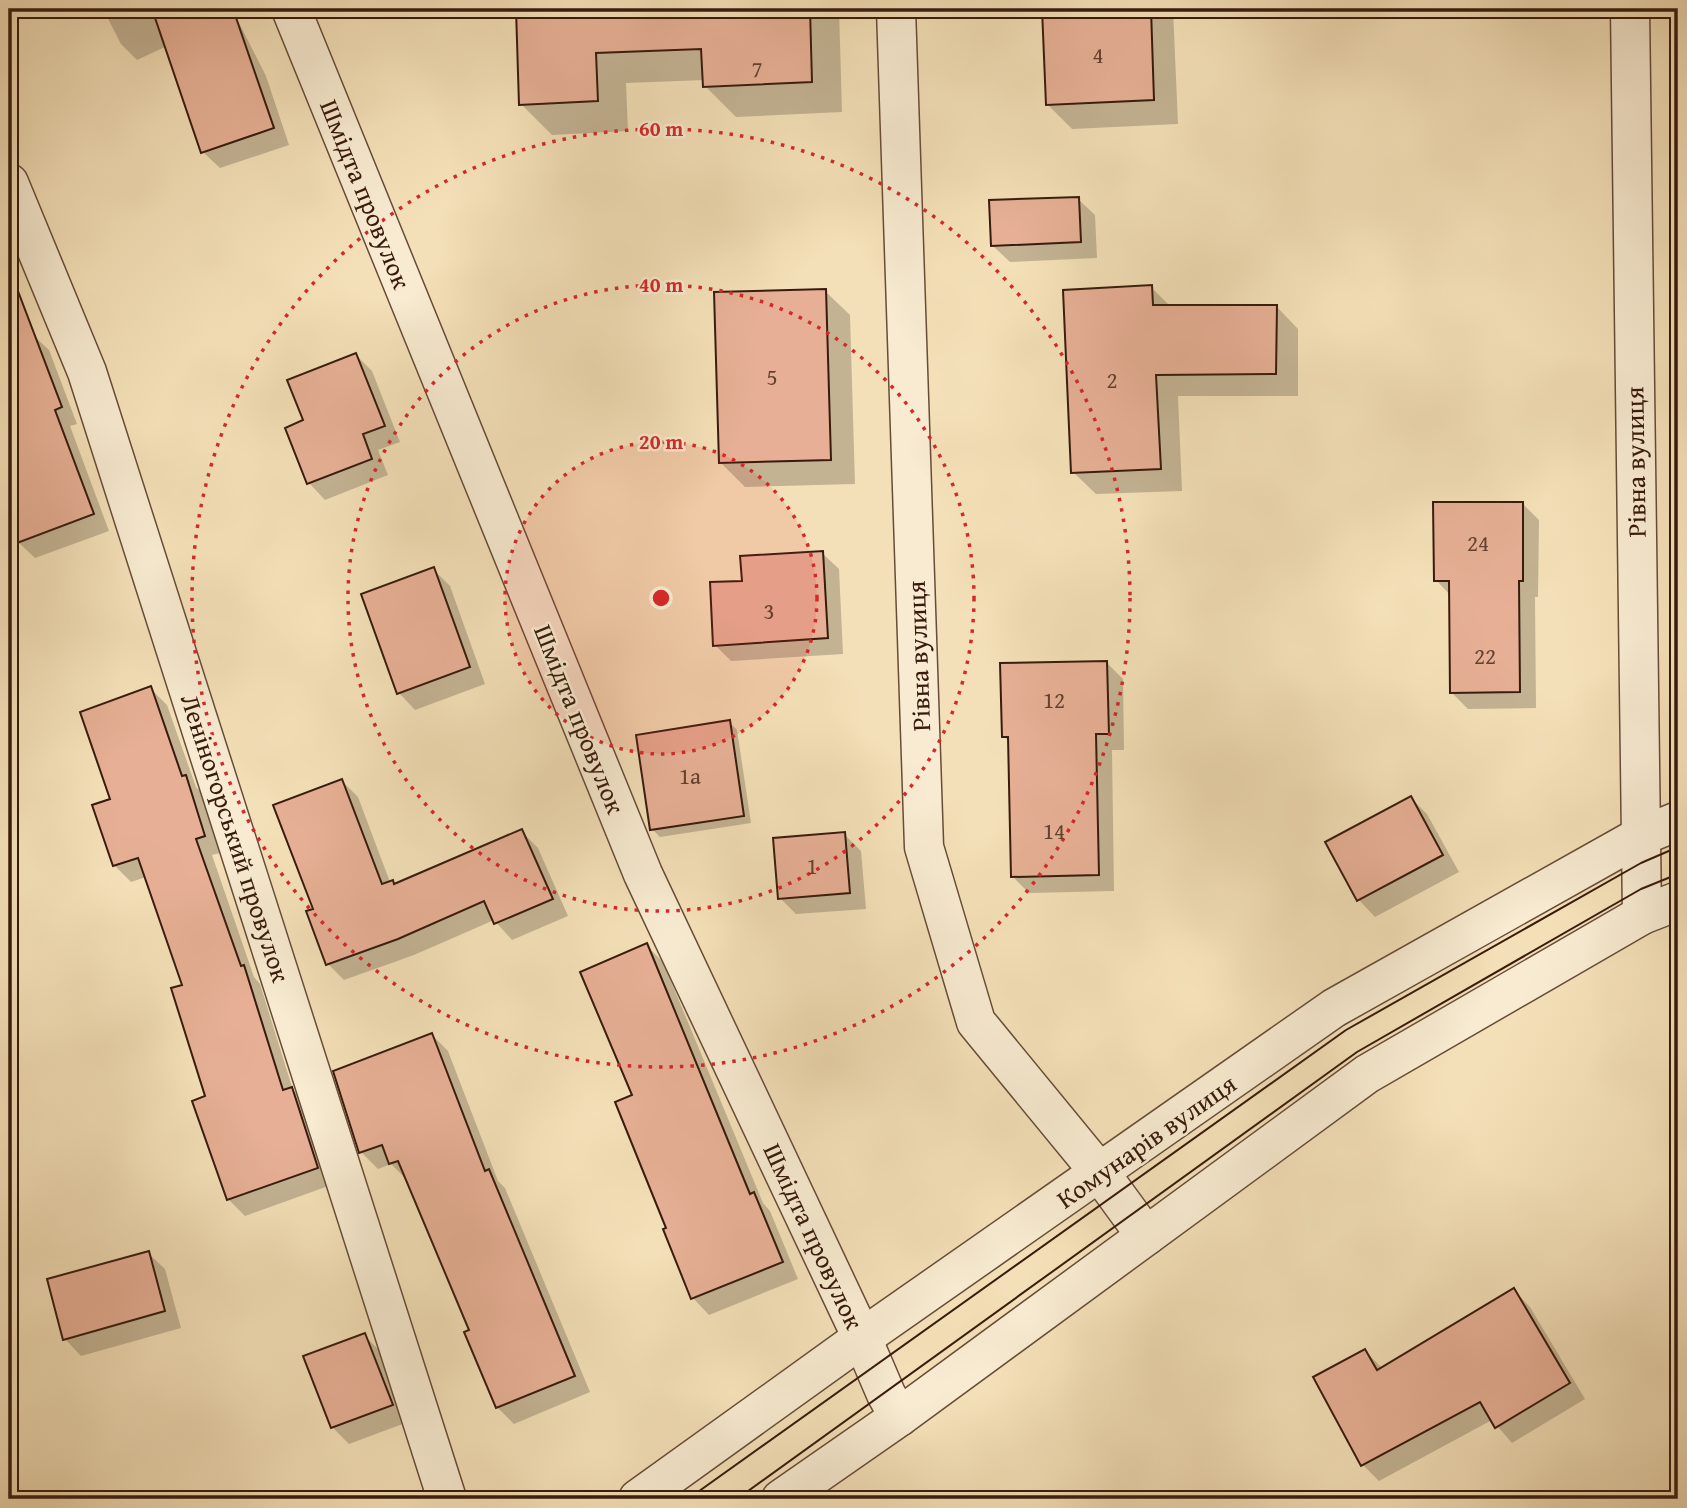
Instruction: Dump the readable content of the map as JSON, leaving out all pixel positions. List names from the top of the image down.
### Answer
{
  "streets": {
    "street": [
      "Шмідта провулок",
      "Рівна вулиця",
      "Леніногорський провулок",
      "Комунарів вулиця"
    ]
  },
  "crossings": [
    ["Шмідта провулок", "Комунарів вулиця"],
    ["Рівна вулиця", "Комунарів вулиця"]
  ],
  "house_numbers": [
    "4",
    "7",
    "5",
    "2",
    "24",
    "3",
    "22",
    "12",
    "1а",
    "14",
    "1"
  ],
  "rings": ["60 m", "40 m", "20 m"]
}
